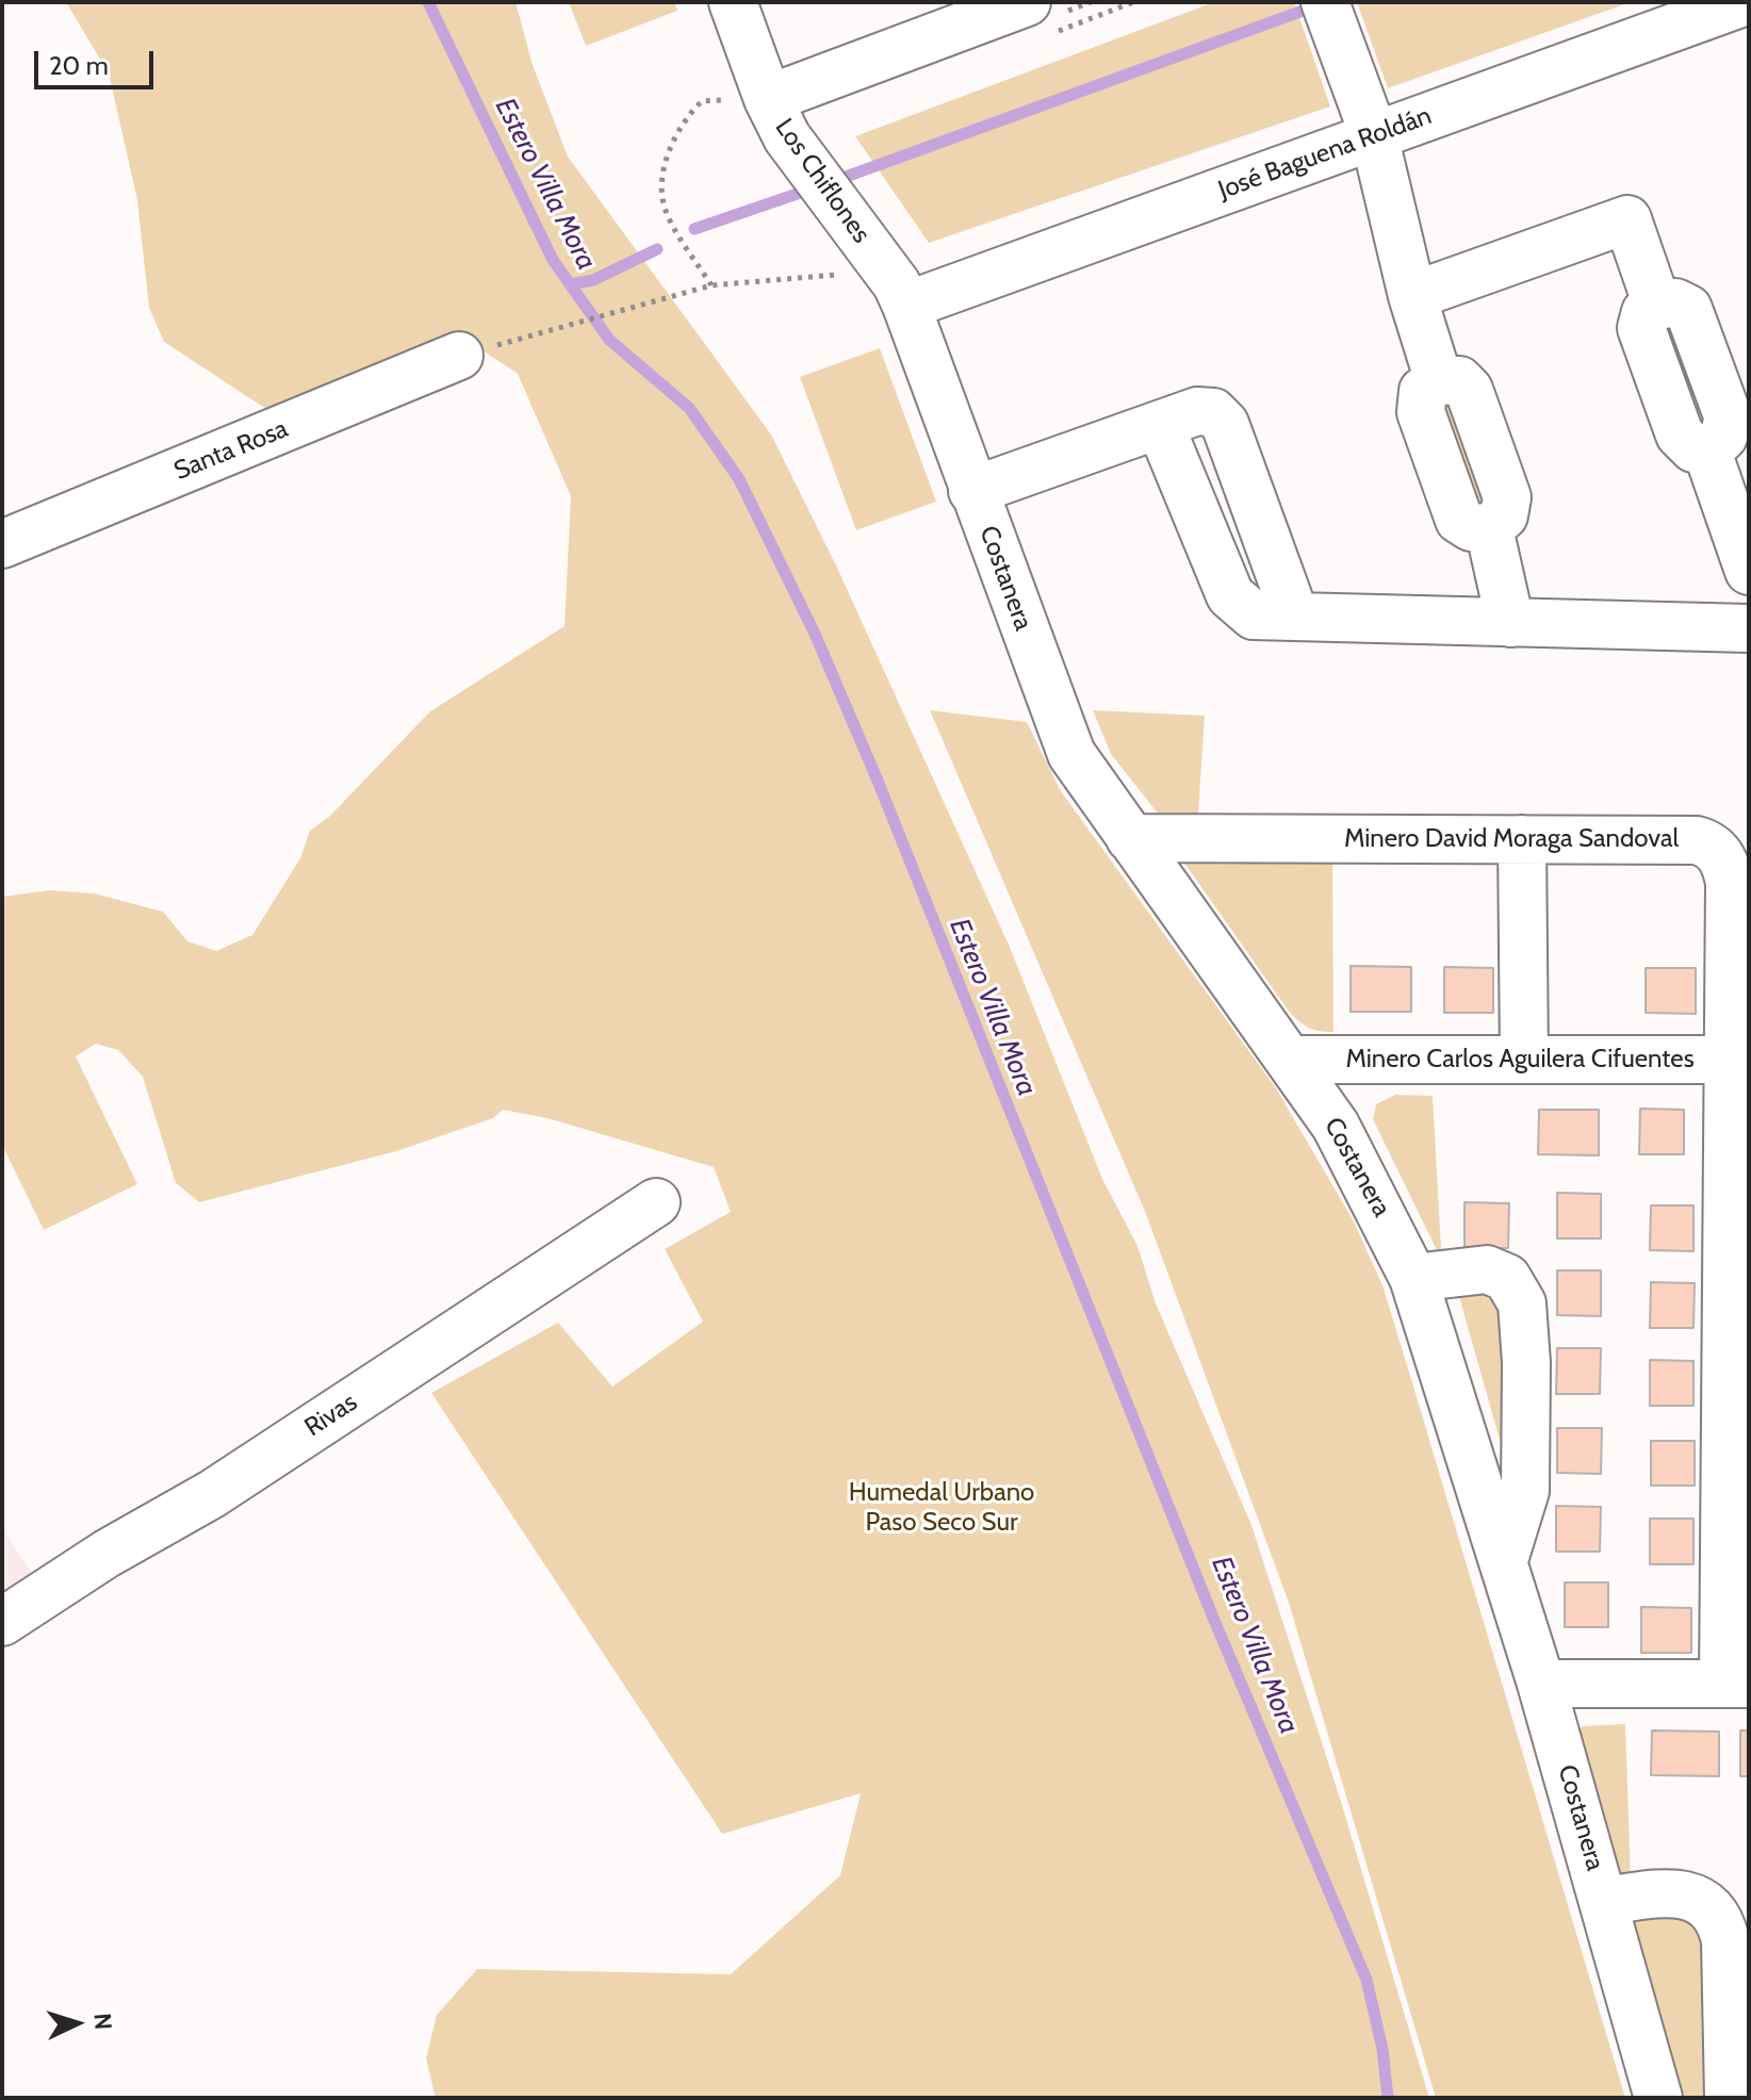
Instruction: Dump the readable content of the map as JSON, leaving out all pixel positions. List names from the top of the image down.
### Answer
{
  "streets": {
    "street": [
      "José Baguena Roldán",
      "Los Chiflones",
      "Santa Rosa",
      "Costanera",
      "Minero David Moraga Sandoval",
      "Minero Carlos Aguilera Cifuentes",
      "Rivas"
    ]
  },
  "crossings": [
    ["José Baguena Roldán", "Los Chiflones"],
    ["José Baguena Roldán", "Costanera"],
    ["Los Chiflones", "Costanera"],
    ["Costanera", "Minero David Moraga Sandoval"],
    ["Costanera", "Minero Carlos Aguilera Cifuentes"],
    ["Minero David Moraga Sandoval", "Minero Carlos Aguilera Cifuentes"]
  ],
  "water": ["Estero Villa Mora"],
  "parks": ["Humedal Urbano Paso Seco Sur"],
  "scale_bar": "20 m",
  "north": "right"
}
